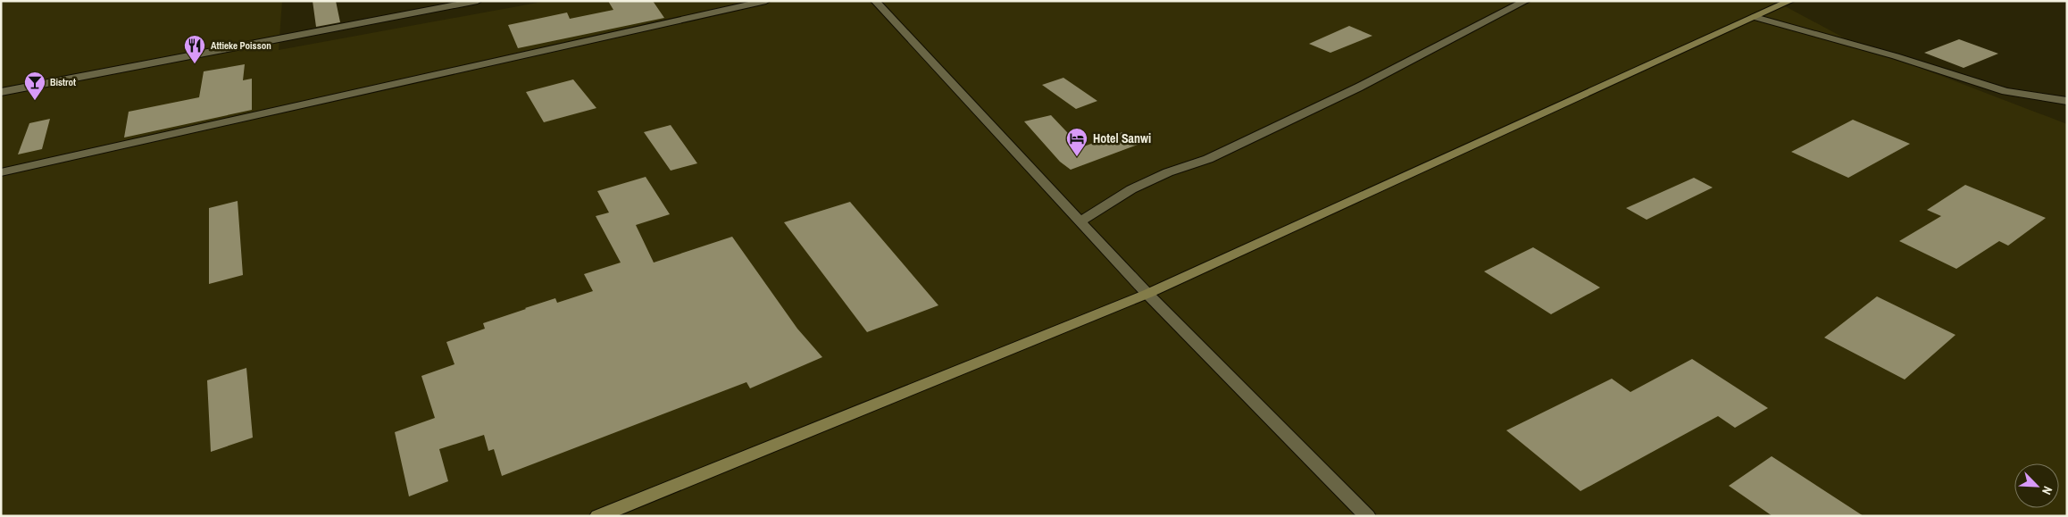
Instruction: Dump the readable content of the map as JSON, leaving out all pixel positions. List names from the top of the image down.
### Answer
{
  "places": {
    "restaurant": ["Attieke Poisson"],
    "bar": ["Bistrot"],
    "hotel": ["Hotel Sanwi"]
  },
  "north": "bottom right"
}
